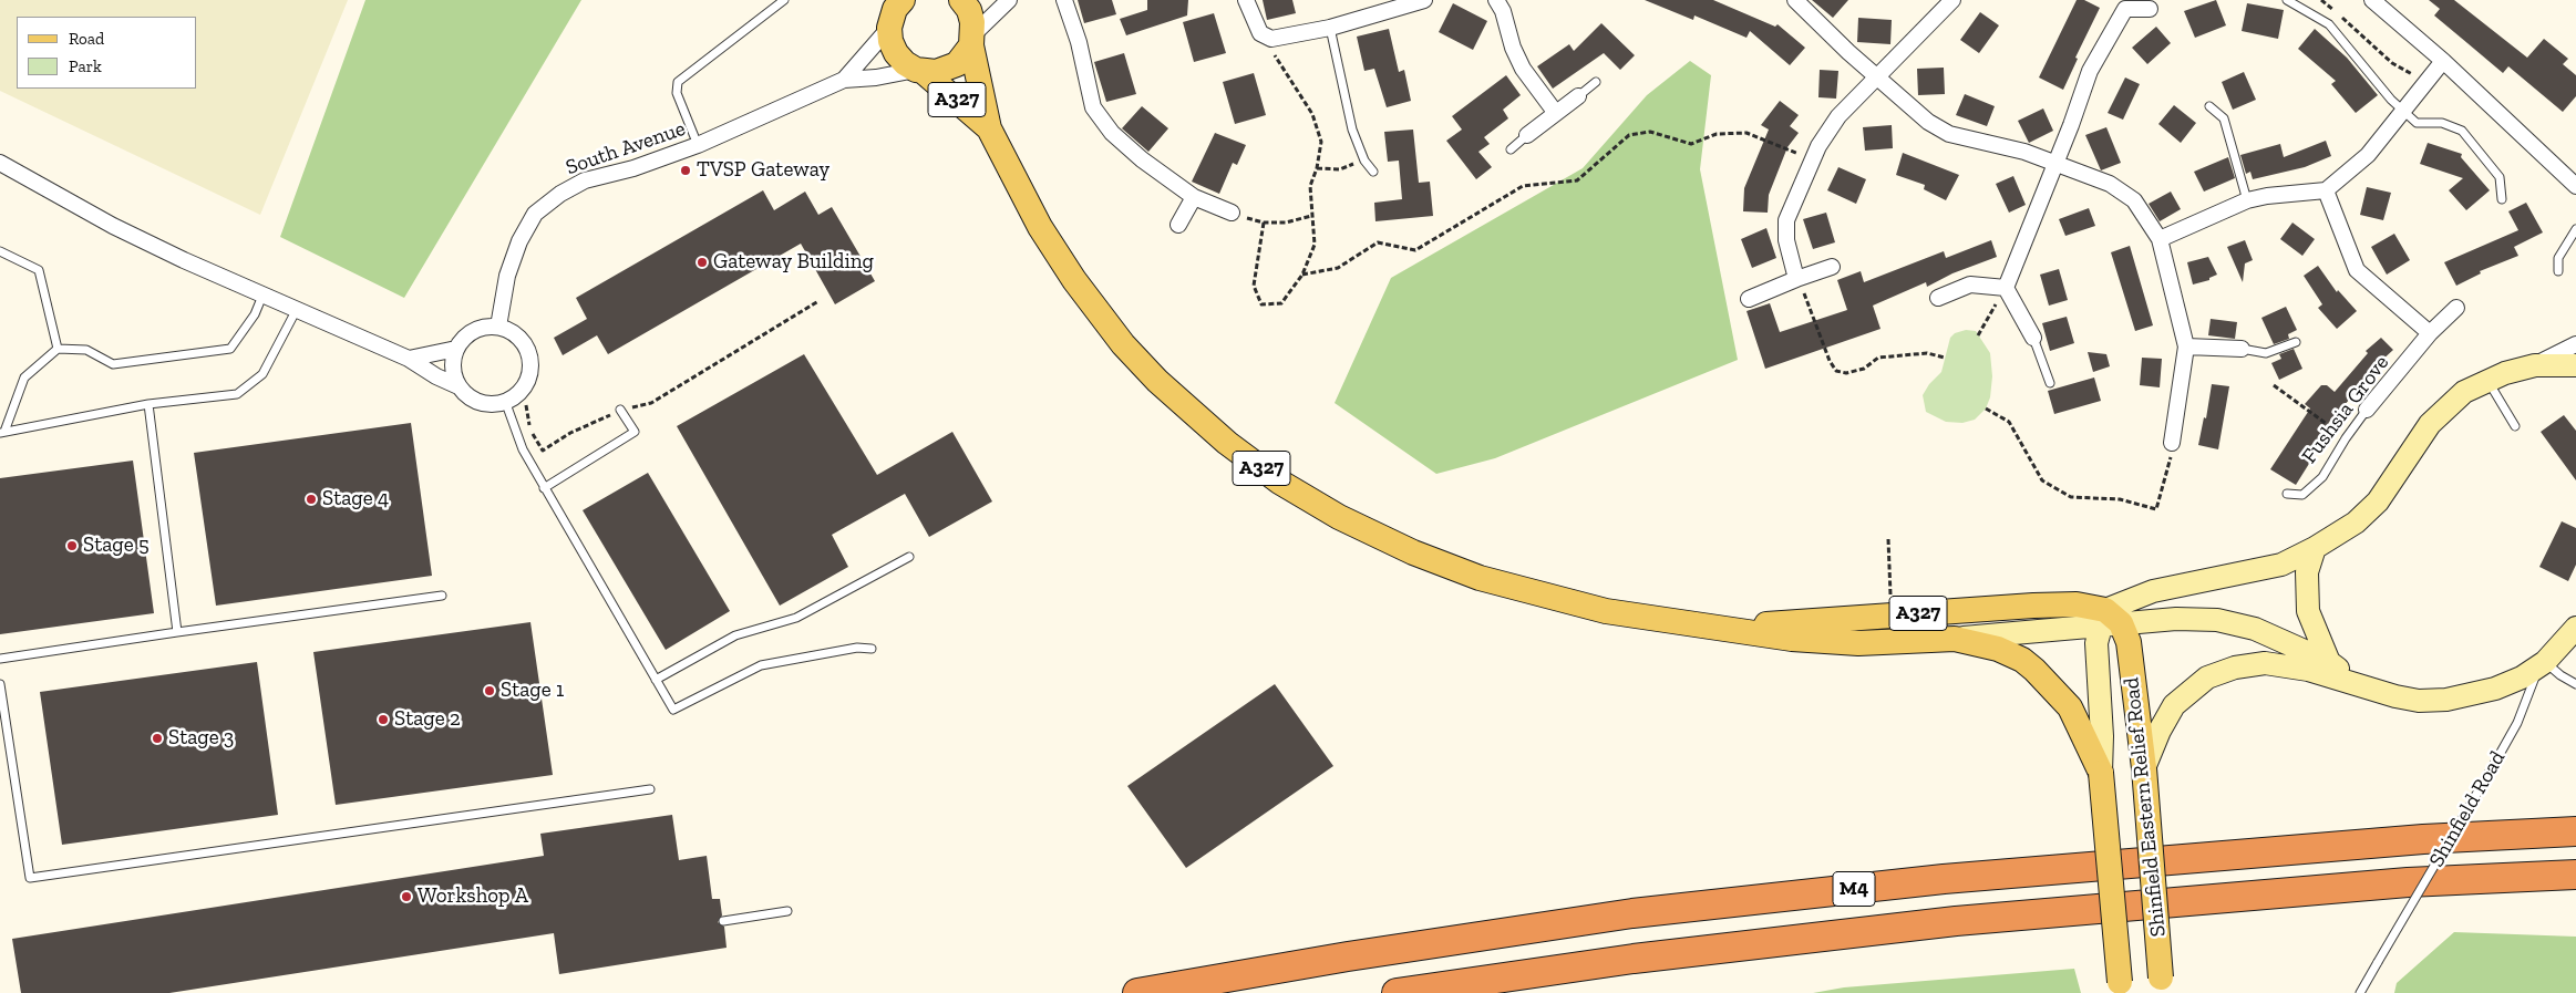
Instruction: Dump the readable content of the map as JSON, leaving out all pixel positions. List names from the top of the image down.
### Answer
{
  "streets": {
    "highway": ["M4"],
    "main road": ["A327", "Shinfield Eastern Relief Road", "Shinfield Road"],
    "street": ["South Avenue", "Fushsia Grove"]
  },
  "crossings": [
    ["South Avenue", "Shinfield Eastern Relief Road"]
  ],
  "places": [
    "TVSP Gateway",
    "Gateway Building",
    "Stage 4",
    "Stage 5",
    "Stage 1",
    "Stage 2",
    "Stage 3",
    "Workshop A"
  ],
  "legend": ["Road", "Park"]
}
